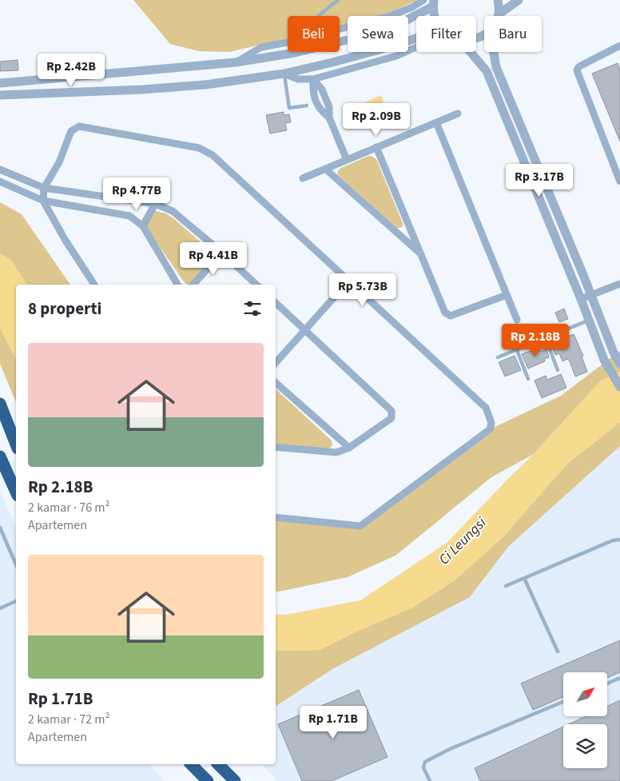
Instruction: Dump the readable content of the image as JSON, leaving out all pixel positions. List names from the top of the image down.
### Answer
{
  "water": ["Ci Leungsi"],
  "north": "top right",
  "page": {
    "chip": [
      "Beli",
      "Sewa",
      "Filter",
      "Baru"
    ],
    "price": [
      "Rp 2.42B",
      "Rp 2.09B",
      "Rp 3.17B",
      "Rp 4.77B",
      "Rp 4.41B",
      "Rp 5.73B",
      "Rp 2.18B",
      "Rp 1.71B"
    ],
    "heading": "8 properti",
    "list": [
      {
        "name": "Rp 2.18B",
        "note": "2 kamar · 76 m² · Apartemen"
      },
      {
        "name": "Rp 1.71B",
        "note": "2 kamar · 72 m² · Apartemen"
      }
    ]
  }
}
